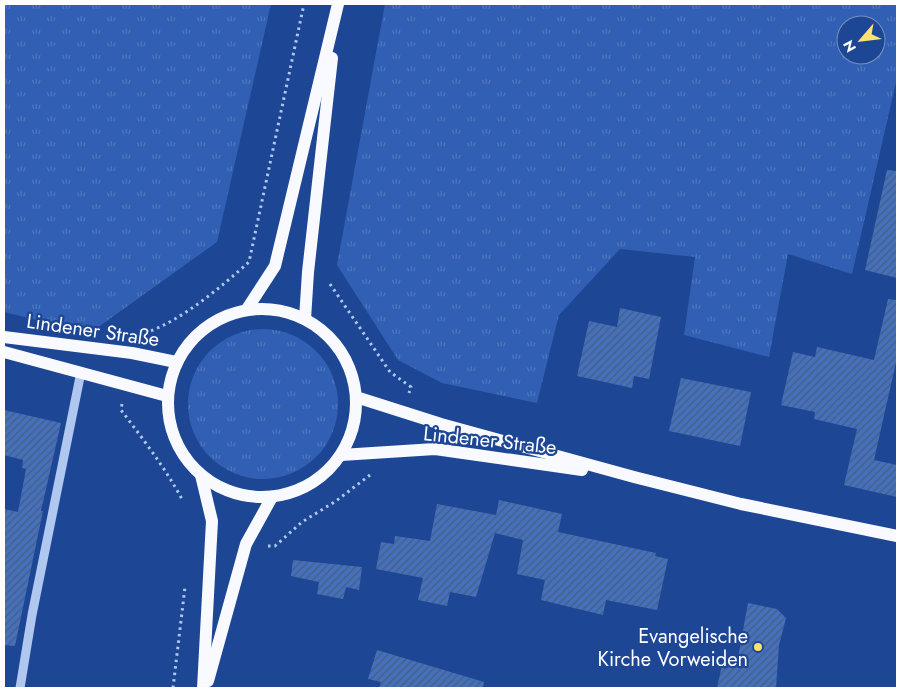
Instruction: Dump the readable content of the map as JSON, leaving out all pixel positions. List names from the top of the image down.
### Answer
{
  "streets": {
    "main road": ["Lindener Straße"]
  },
  "places": ["Evangelische Kirche Vorweiden"],
  "north": "bottom left"
}
